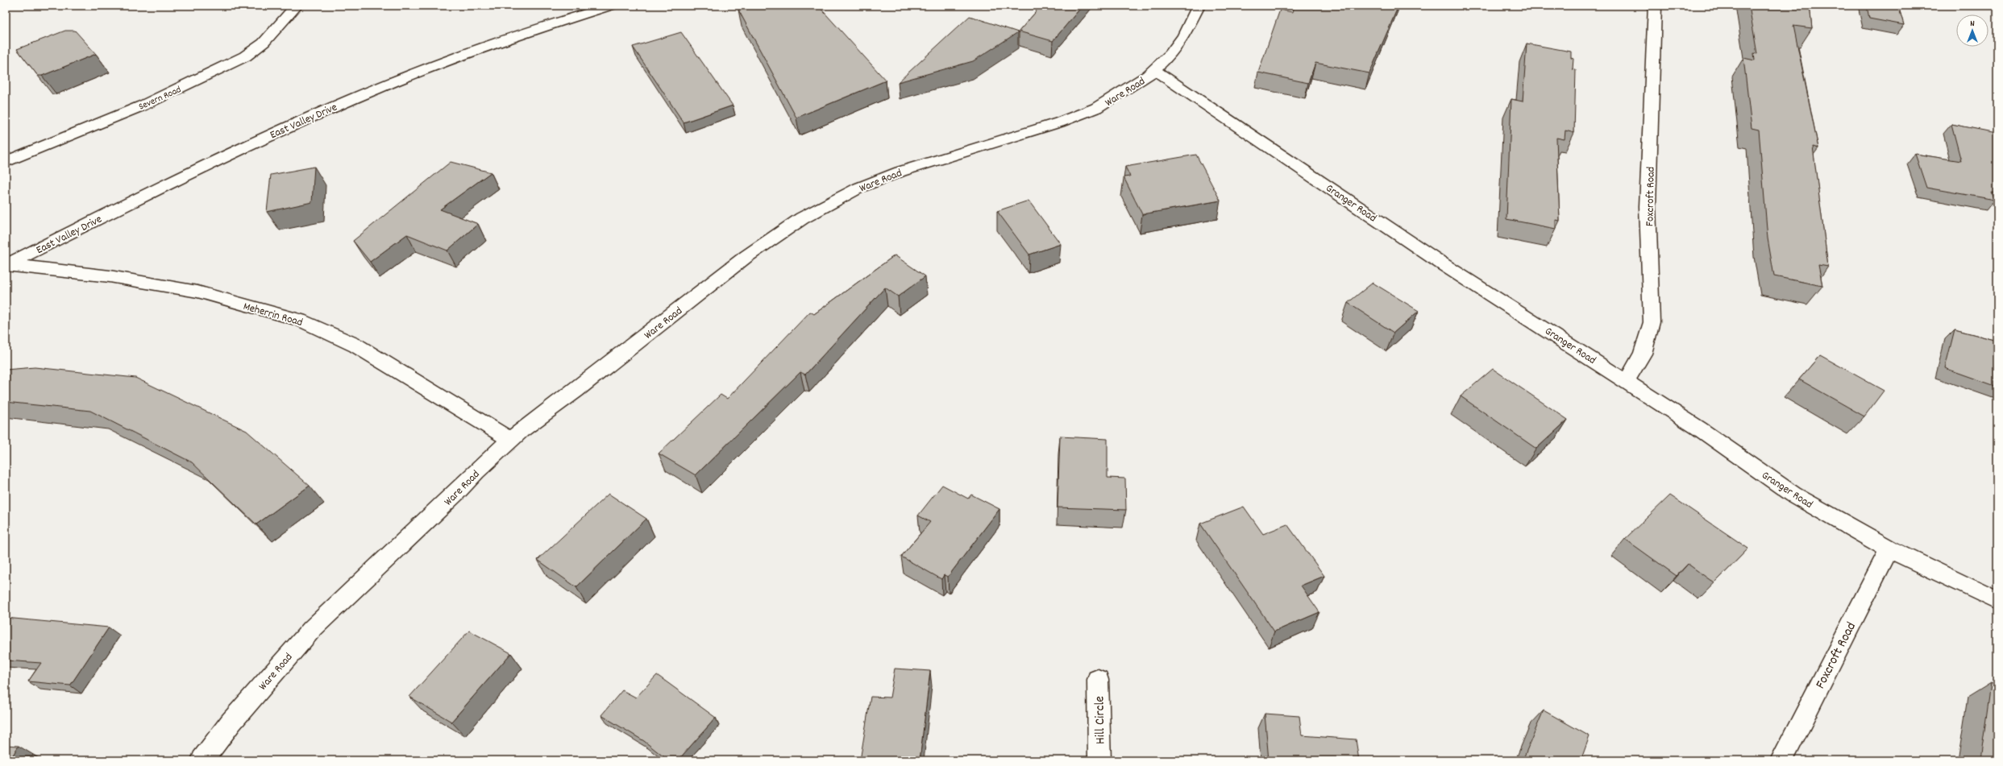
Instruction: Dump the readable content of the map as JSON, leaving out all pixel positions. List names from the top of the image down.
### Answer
{
  "streets": {
    "street": [
      "Ware Road",
      "Severn Road",
      "East Valley Drive",
      "Foxcroft Road",
      "Granger Road",
      "Meherrin Road",
      "Hill Circle"
    ]
  },
  "crossings": [
    ["Ware Road", "Granger Road"],
    ["Ware Road", "Meherrin Road"],
    ["East Valley Drive", "Meherrin Road"],
    ["Foxcroft Road", "Granger Road"]
  ],
  "north": "top"
}
